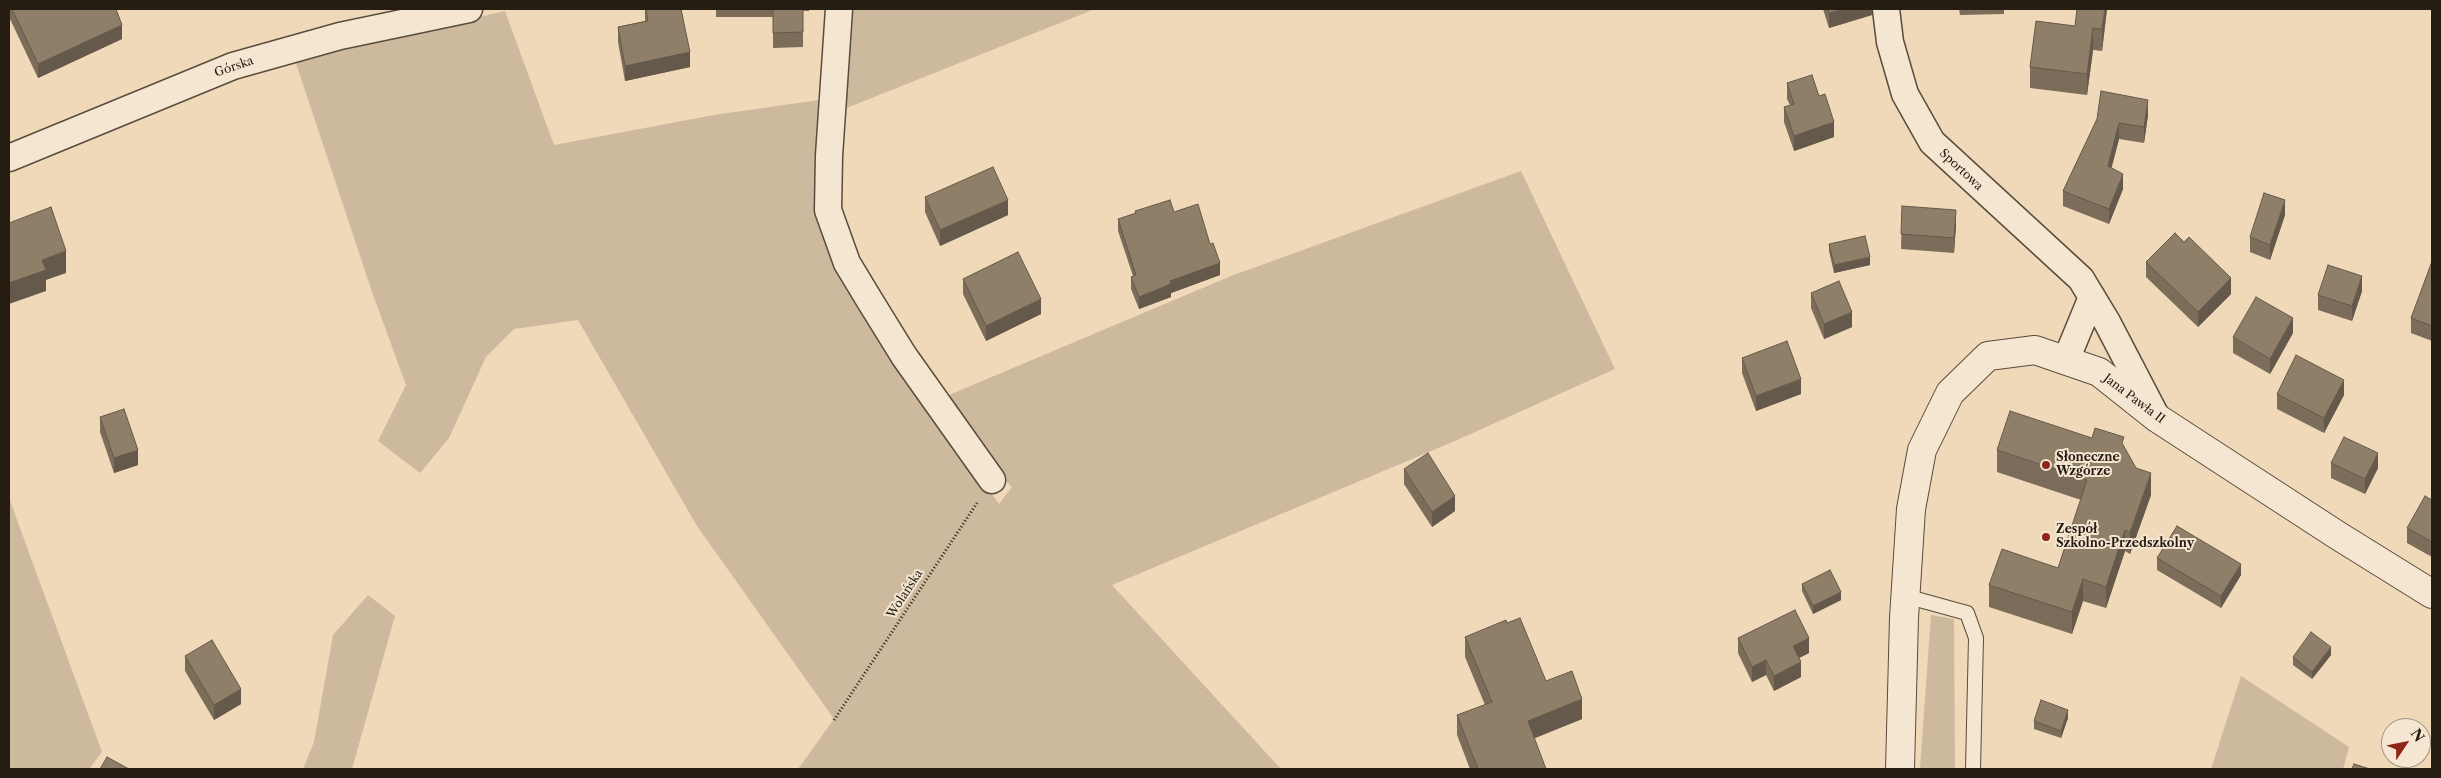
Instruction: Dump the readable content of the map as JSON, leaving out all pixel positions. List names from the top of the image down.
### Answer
{
  "streets": {
    "street": ["Górska", "Sportowa", "Jana Pawła II"],
    "path": ["Wolańska"]
  },
  "crossings": [
    ["Sportowa", "Jana Pawła II"]
  ],
  "places": ["Słoneczne Wzgórze", "Zespół Szkolno-Przedszkolny"],
  "north": "top right"
}
